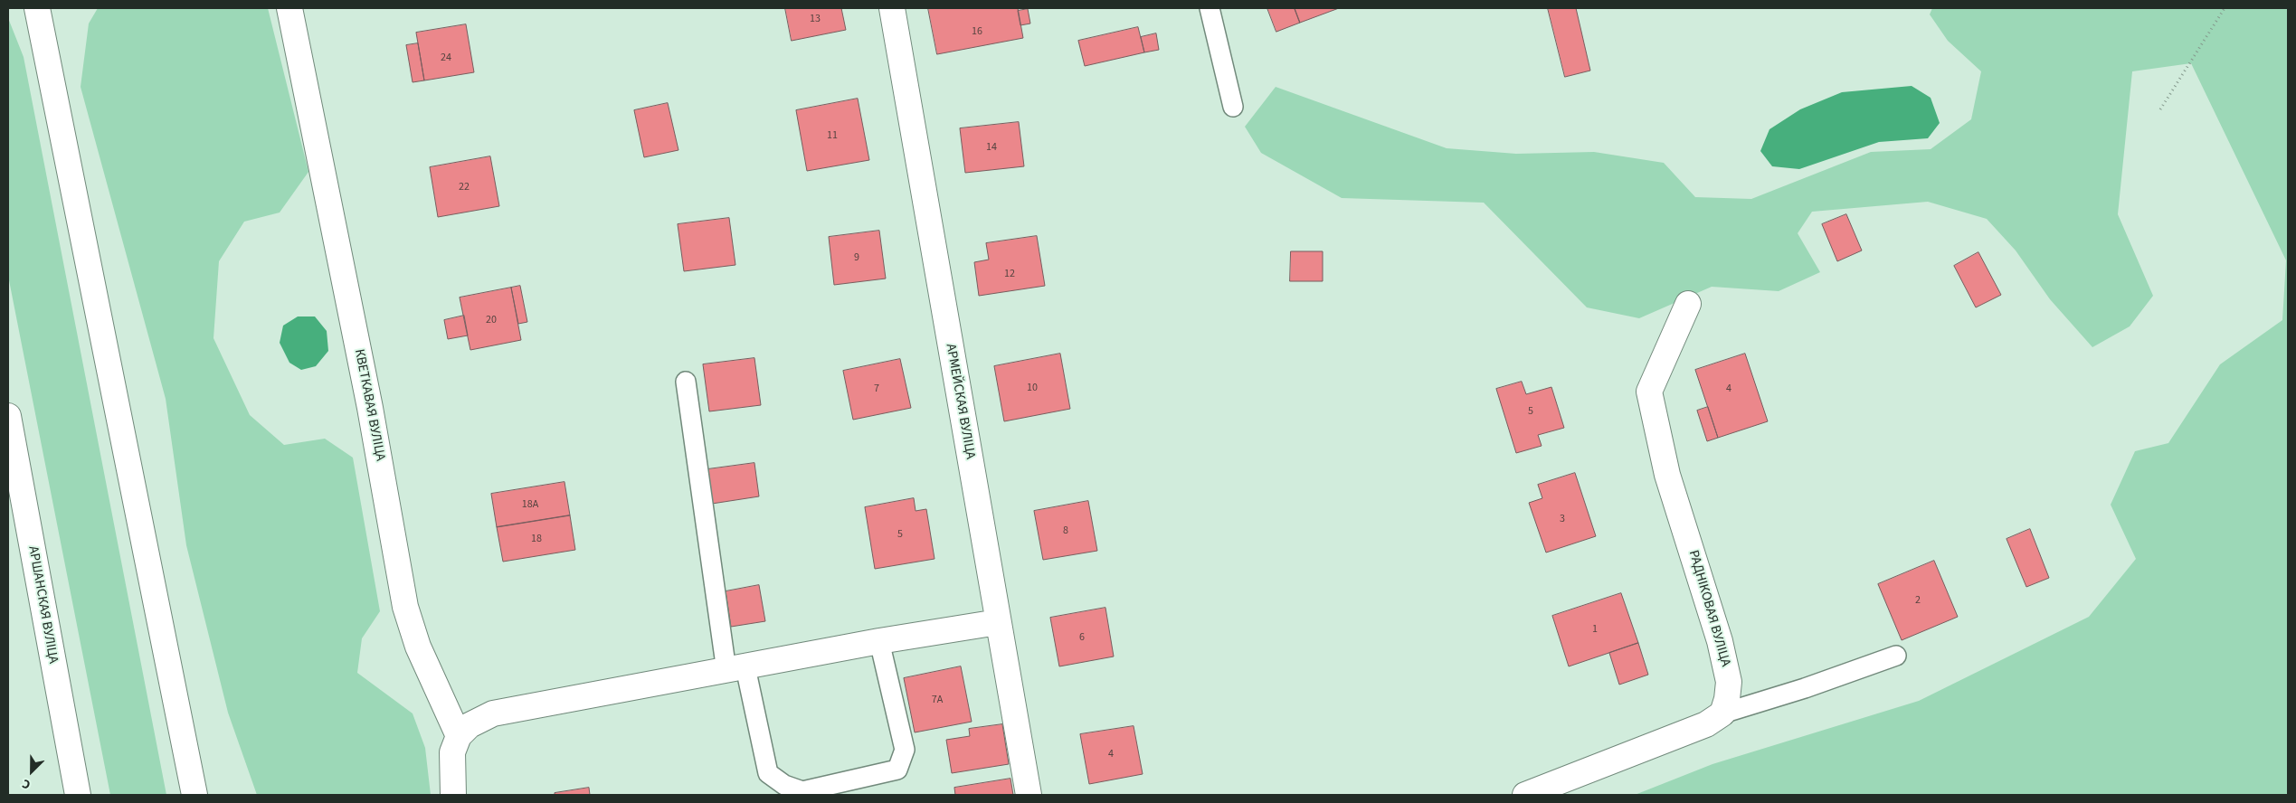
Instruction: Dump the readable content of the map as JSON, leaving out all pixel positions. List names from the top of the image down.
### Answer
{
  "streets": {
    "street": [
      "АРМЕЙСКАЯ ВУЛІЦА",
      "КВЕТКАВАЯ ВУЛІЦА",
      "АРШАНСКАЯ ВУЛІЦА",
      "РАДНІКОВАЯ ВУЛІЦА"
    ]
  },
  "house_numbers": [
    "13",
    "16",
    "24",
    "11",
    "14",
    "22",
    "9",
    "12",
    "20",
    "10",
    "7",
    "4",
    "5",
    "18А",
    "3",
    "8",
    "5",
    "18",
    "2",
    "1",
    "6",
    "7А",
    "4"
  ],
  "north": "bottom left"
}
